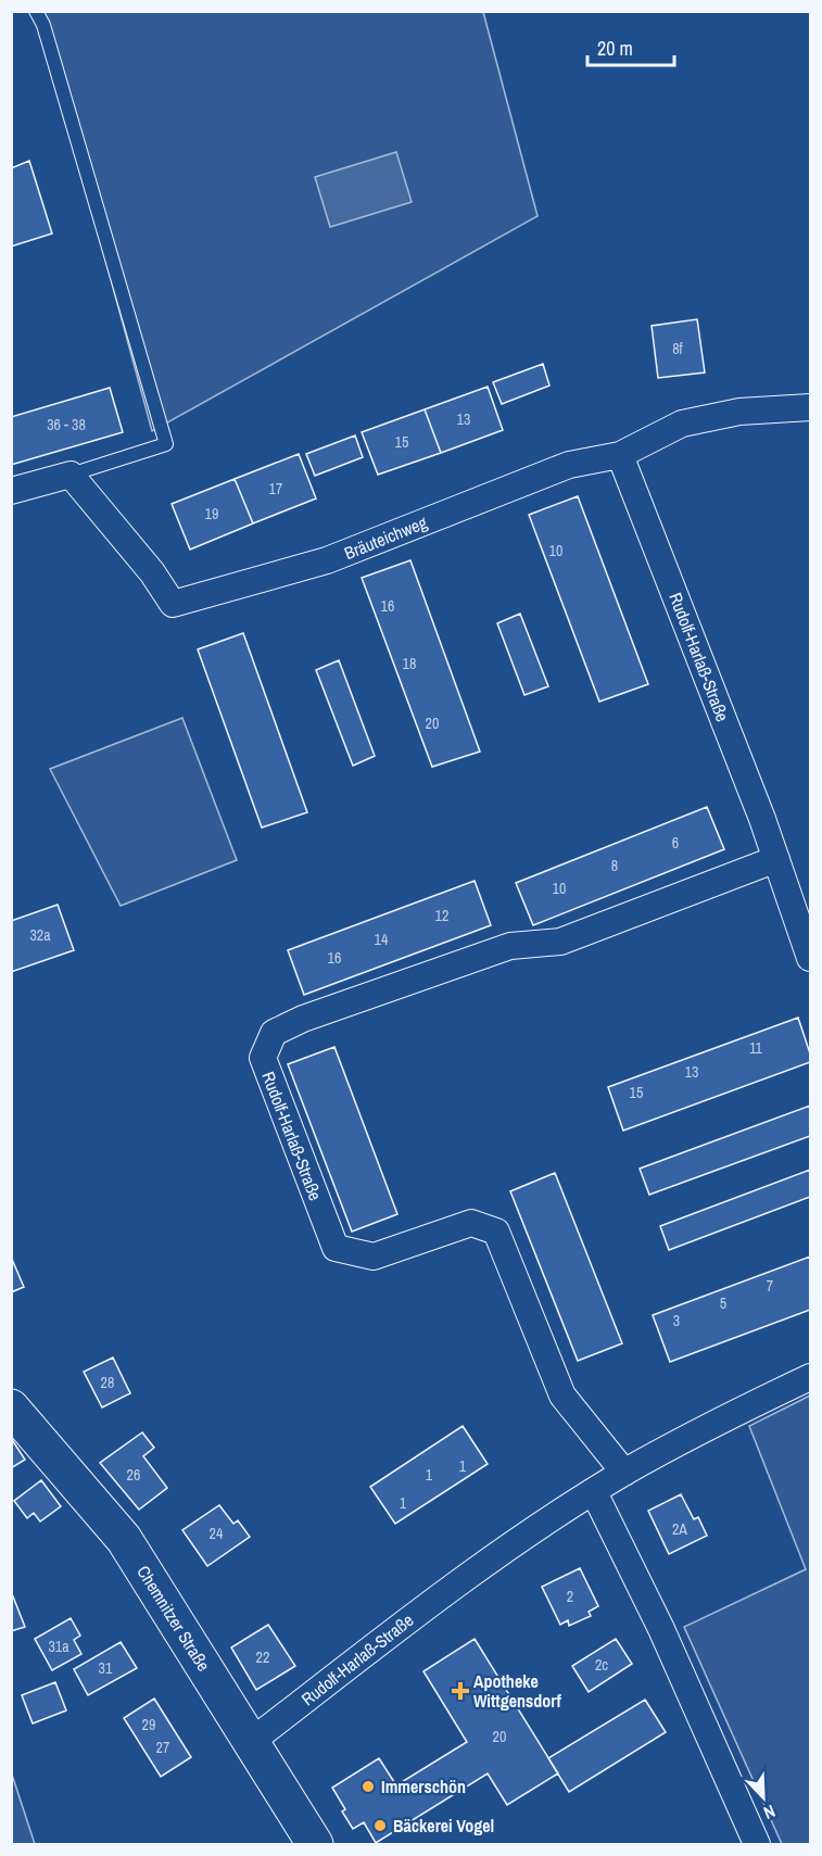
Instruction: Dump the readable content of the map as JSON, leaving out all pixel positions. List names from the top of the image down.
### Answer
{
  "streets": {
    "street": ["Bräuteichweg", "Rudolf-Harlaß-Straße", "Chemnitzer Straße"]
  },
  "crossings": [
    ["Bräuteichweg", "Rudolf-Harlaß-Straße"],
    ["Rudolf-Harlaß-Straße", "Chemnitzer Straße"]
  ],
  "places": {
    "health": ["Apotheke Wittgensdorf"],
    "other": ["Immerschön", "Bäckerei Vogel"]
  },
  "house_numbers": [
    "8f",
    "13",
    "36 - 38",
    "15",
    "17",
    "19",
    "10",
    "16",
    "18",
    "20",
    "6",
    "8",
    "10",
    "12",
    "32a",
    "14",
    "16",
    "11",
    "13",
    "15",
    "7",
    "5",
    "3",
    "28",
    "1",
    "26",
    "1",
    "1",
    "2A",
    "24",
    "2",
    "31a",
    "22",
    "2c",
    "31",
    "29",
    "20",
    "27"
  ],
  "scale_bar": "20 m",
  "north": "bottom right"
}
